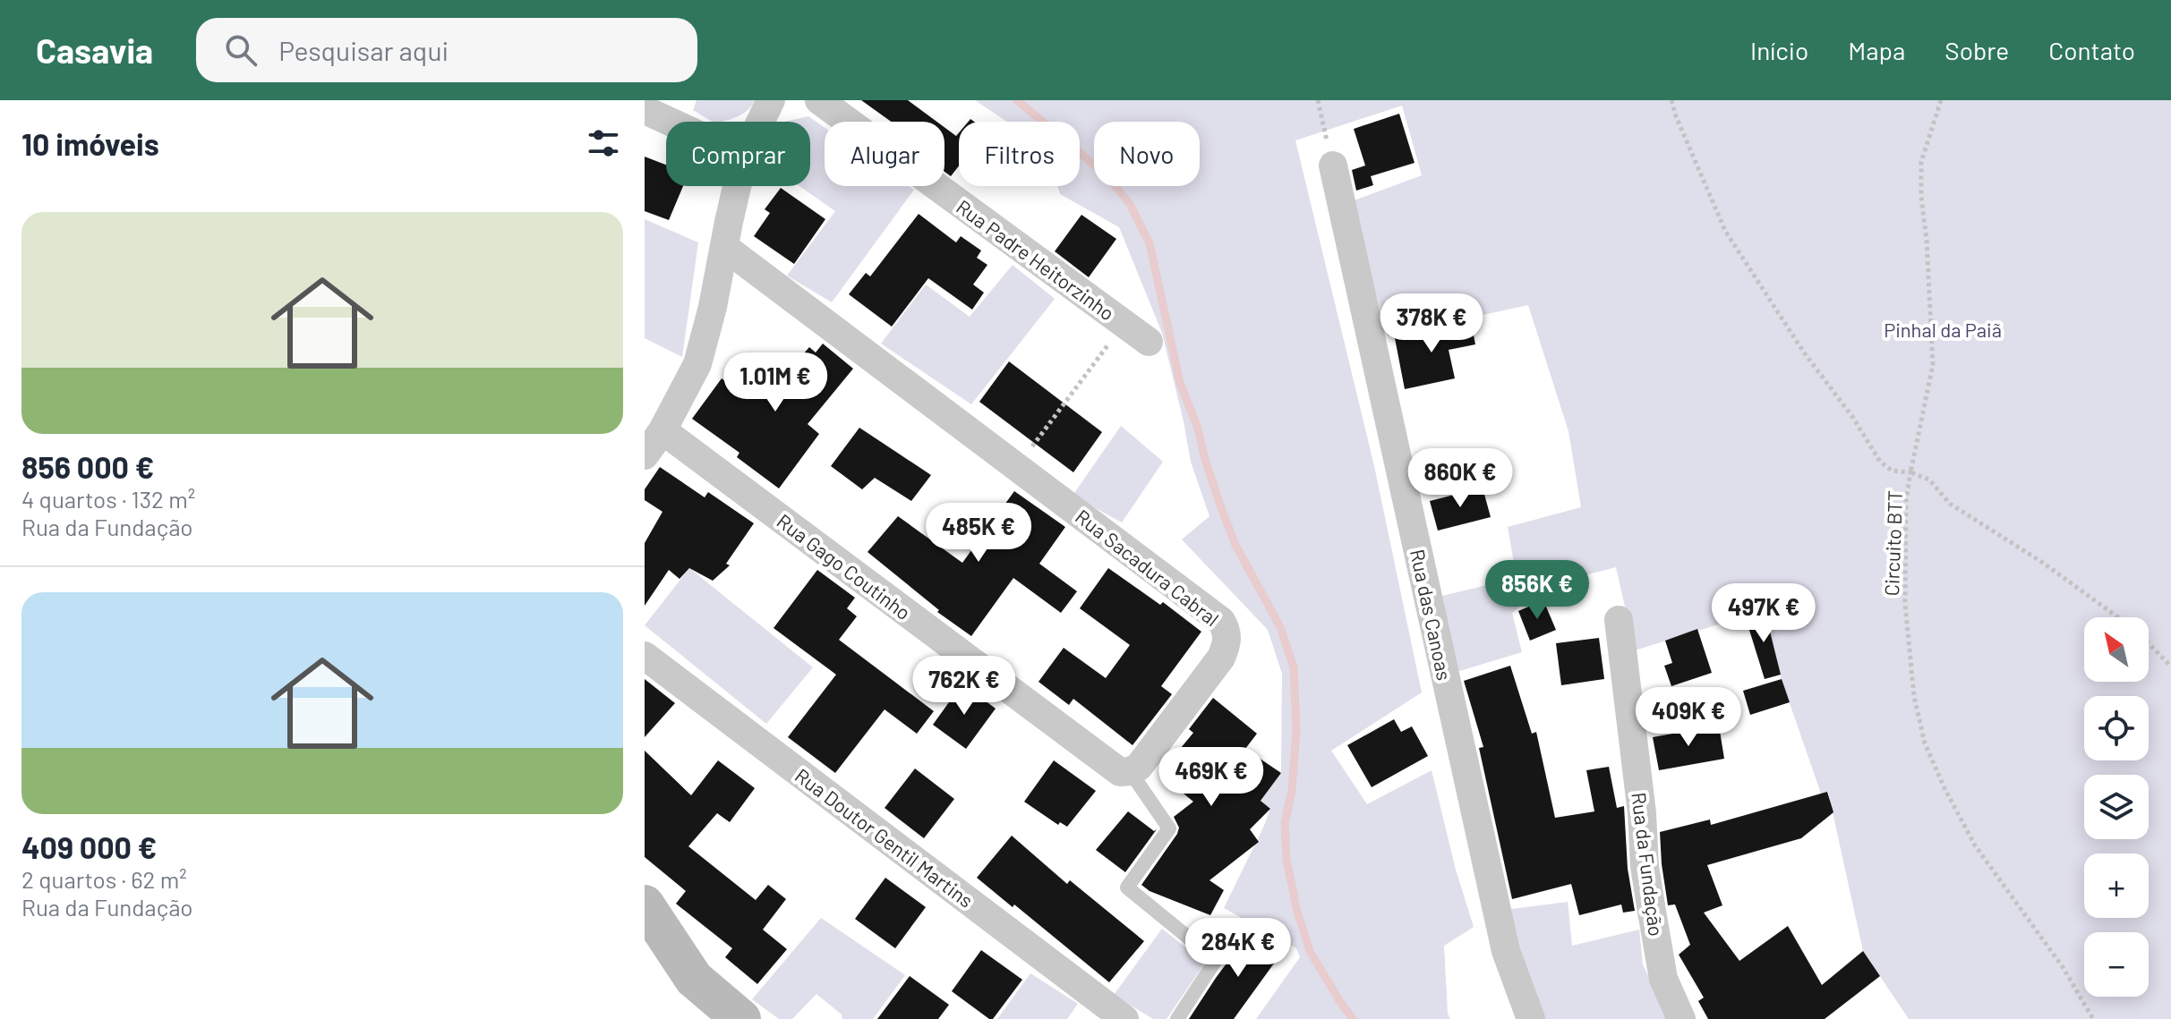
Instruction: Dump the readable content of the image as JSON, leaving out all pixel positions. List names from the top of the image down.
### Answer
{
  "streets": {
    "street": [
      "Rua Padre Heitorzinho",
      "Rua Gago Coutinho",
      "Rua Sacadura Cabral",
      "Rua das Canoas",
      "Rua Doutor Gentil Martins",
      "Rua da Fundação"
    ],
    "path": ["Circuito BTT"]
  },
  "crossings": [
    ["Rua Gago Coutinho", "Rua Sacadura Cabral"]
  ],
  "parks": ["Pinhal da Paiã"],
  "north": "top left",
  "page": {
    "header": "Casavia",
    "search": "Pesquisar aqui",
    "nav": [
      "Início",
      "Mapa",
      "Sobre",
      "Contato"
    ],
    "heading": "10 imóveis",
    "chip": [
      "Comprar",
      "Alugar",
      "Filtros",
      "Novo"
    ],
    "list": [
      {
        "name": "856 000 €",
        "note": "4 quartos · 132 m² · Rua da Fundação"
      },
      {
        "name": "409 000 €",
        "note": "2 quartos · 62 m² · Rua da Fundação"
      }
    ],
    "price": [
      "378K €",
      "1.01M €",
      "860K €",
      "485K €",
      "856K €",
      "497K €",
      "762K €",
      "409K €",
      "469K €",
      "284K €"
    ],
    "map_buttons": ["+", "−"]
  }
}
